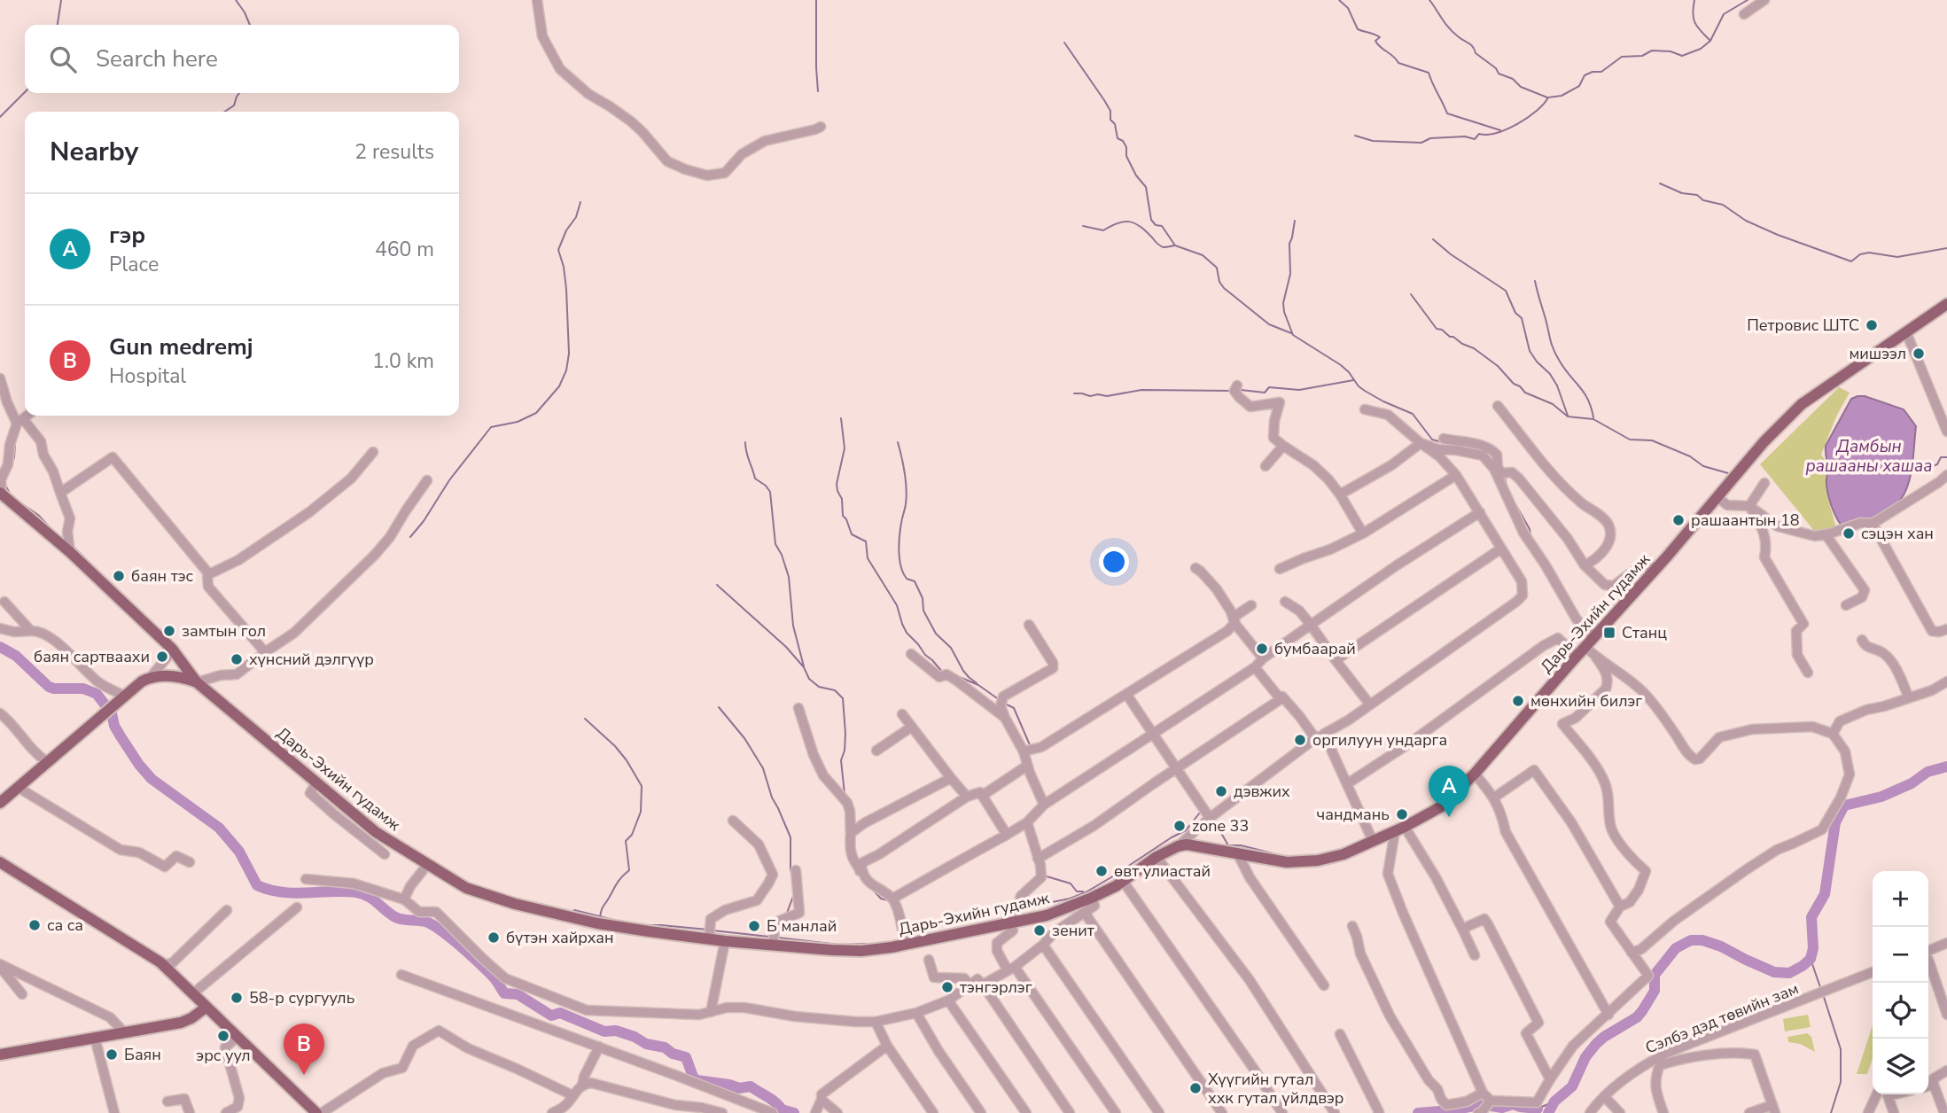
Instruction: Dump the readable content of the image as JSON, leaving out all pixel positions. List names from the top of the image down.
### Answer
{
  "streets": {
    "main road": ["Дарь-Эхийн гудамж"],
    "street": ["Сэлбэ дэд төвийн зам"]
  },
  "water": ["Дамбын рашааны хашаа"],
  "places": {
    "other": [
      "Петровис ШТС",
      "мишээл",
      "рашаантын 18",
      "сэцэн хан",
      "баян тэс",
      "замтын гол",
      "бумбаарай",
      "баян сартваахи",
      "хүнсний дэлгүүр",
      "мөнхийн билэг",
      "оргилуун ундарга",
      "дэвжих",
      "чандмань",
      "zone 33",
      "өвт улиастай",
      "са са",
      "Б манлай",
      "зенит",
      "бүтэн хайрхан",
      "тэнгэрлэг",
      "58-р сургууль",
      "эрс уул",
      "Баян",
      "Хүүгийн гутал ххк гутал үйлдвэр"
    ],
    "transit": ["Станц"]
  },
  "page": {
    "search": "Search here",
    "heading": ["Nearby", "2 results"],
    "list": [
      {
        "mark": "A",
        "name": "гэр",
        "note": "Place",
        "value": "460 m"
      },
      {
        "mark": "B",
        "name": "Gun medremj",
        "note": "Hospital",
        "value": "1.0 km"
      }
    ],
    "pins": ["A", "B"],
    "map_buttons": ["+", "−"]
  }
}
